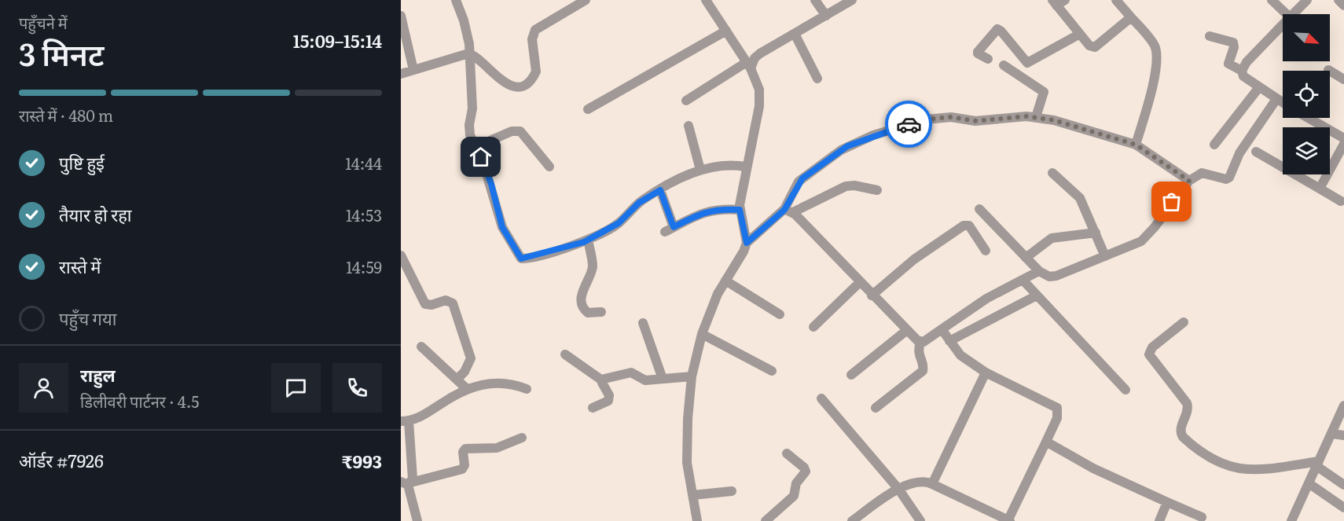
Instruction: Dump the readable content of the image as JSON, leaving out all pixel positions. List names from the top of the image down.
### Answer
{
  "north": "bottom right",
  "page": {
    "heading": ["3 मिनट", "पहुँचने में", "15:09–15:14"],
    "panel": [
      "राहुल",
      "डिलीवरी पार्टनर · 4.5",
      "ऑर्डर #7926",
      "₹993"
    ],
    "bar": "रास्ते में · 480 m",
    "list": [
      ["पुष्टि हुई", "14:44"],
      ["तैयार हो रहा", "14:53"],
      ["रास्ते में", "14:59"],
      "पहुँच गया"
    ]
  }
}
